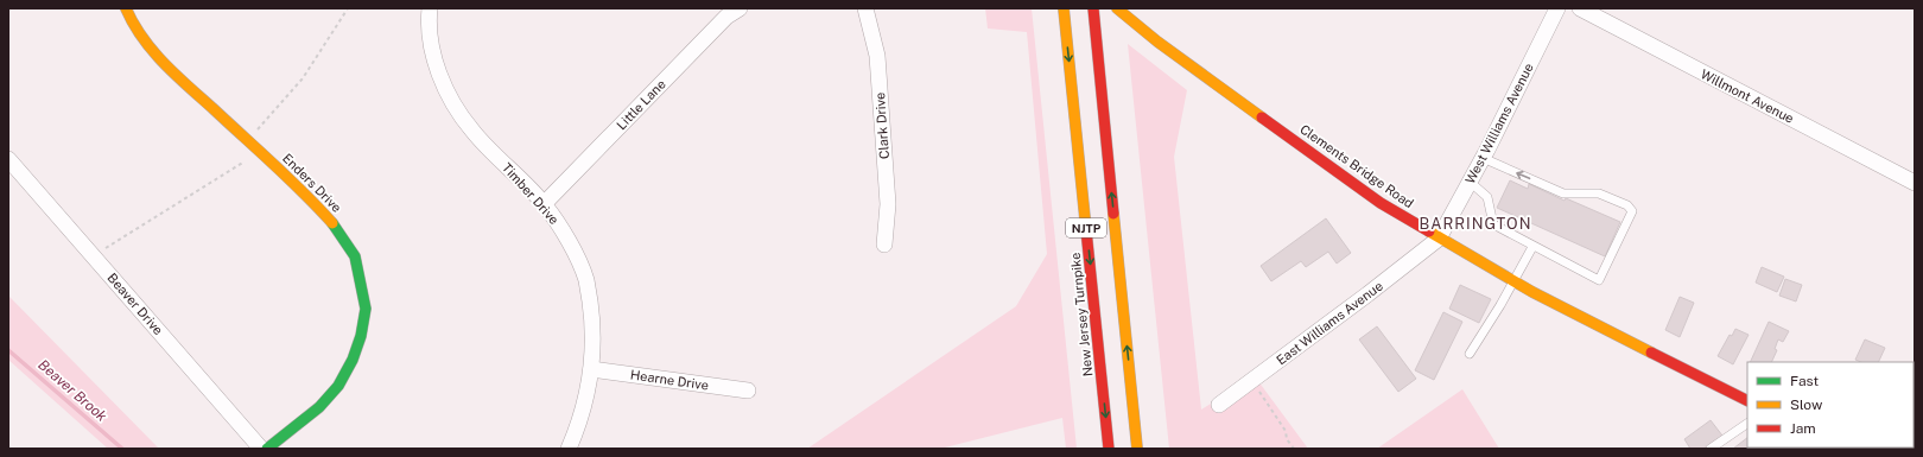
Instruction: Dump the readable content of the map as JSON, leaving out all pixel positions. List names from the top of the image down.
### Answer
{
  "streets": {
    "main road": [
      "Clements Bridge Road",
      "Enders Drive",
      "NJTP",
      "New Jersey Turnpike"
    ],
    "street": [
      "Willmont Avenue",
      "Little Lane",
      "West Williams Avenue",
      "Clark Drive",
      "Timber Drive",
      "Beaver Drive",
      "East Williams Avenue",
      "Hearne Drive"
    ]
  },
  "crossings": [
    ["Little Lane", "Timber Drive"],
    ["West Williams Avenue", "Clements Bridge Road"],
    ["West Williams Avenue", "East Williams Avenue"],
    ["Clements Bridge Road", "East Williams Avenue"],
    ["Timber Drive", "Hearne Drive"]
  ],
  "districts": ["BARRINGTON"],
  "water": ["Beaver Brook"],
  "legend": ["Fast", "Slow", "Jam"]
}
